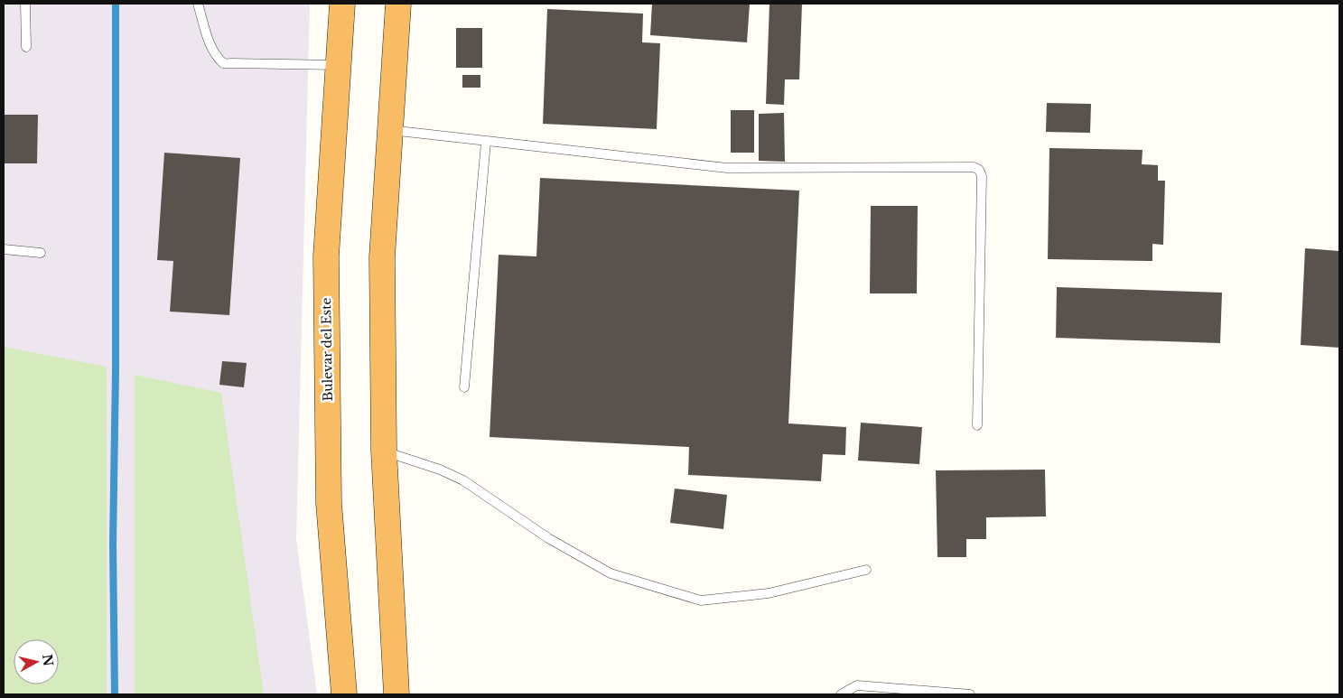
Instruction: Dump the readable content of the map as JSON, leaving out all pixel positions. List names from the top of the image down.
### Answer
{
  "streets": {
    "highway": ["Bulevar del Este"]
  },
  "north": "right"
}
